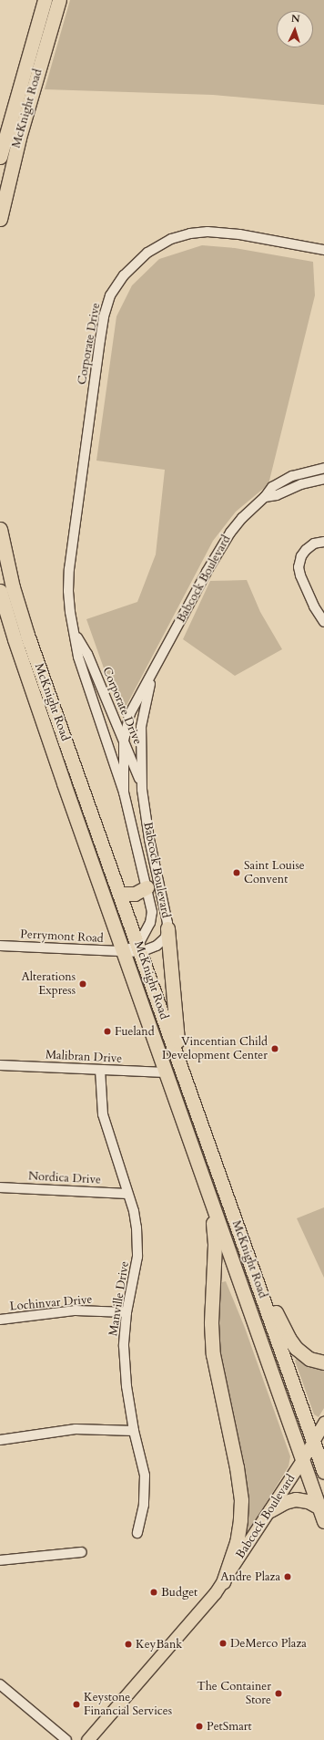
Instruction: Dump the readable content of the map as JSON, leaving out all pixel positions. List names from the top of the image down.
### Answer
{
  "streets": {
    "highway": ["McKnight Road"],
    "main road": ["Babcock Boulevard"],
    "street": [
      "Corporate Drive",
      "Perrymont Road",
      "Malibran Drive",
      "Nordica Drive",
      "Manville Drive",
      "Lochinvar Drive"
    ]
  },
  "crossings": [
    ["McKnight Road", "Babcock Boulevard"],
    ["McKnight Road", "Perrymont Road"],
    ["McKnight Road", "Malibran Drive"],
    ["Corporate Drive", "Babcock Boulevard"],
    ["Babcock Boulevard", "Perrymont Road"],
    ["Malibran Drive", "Manville Drive"],
    ["Nordica Drive", "Manville Drive"],
    ["Manville Drive", "Lochinvar Drive"]
  ],
  "places": [
    "Saint Louise Convent",
    "Alterations Express",
    "Fueland",
    "Vincentian Child Development Center",
    "Andre Plaza",
    "Budget",
    "DeMerco Plaza",
    "KeyBank",
    "The Container Store",
    "Keystone Financial Services",
    "PetSmart"
  ],
  "north": "top"
}
